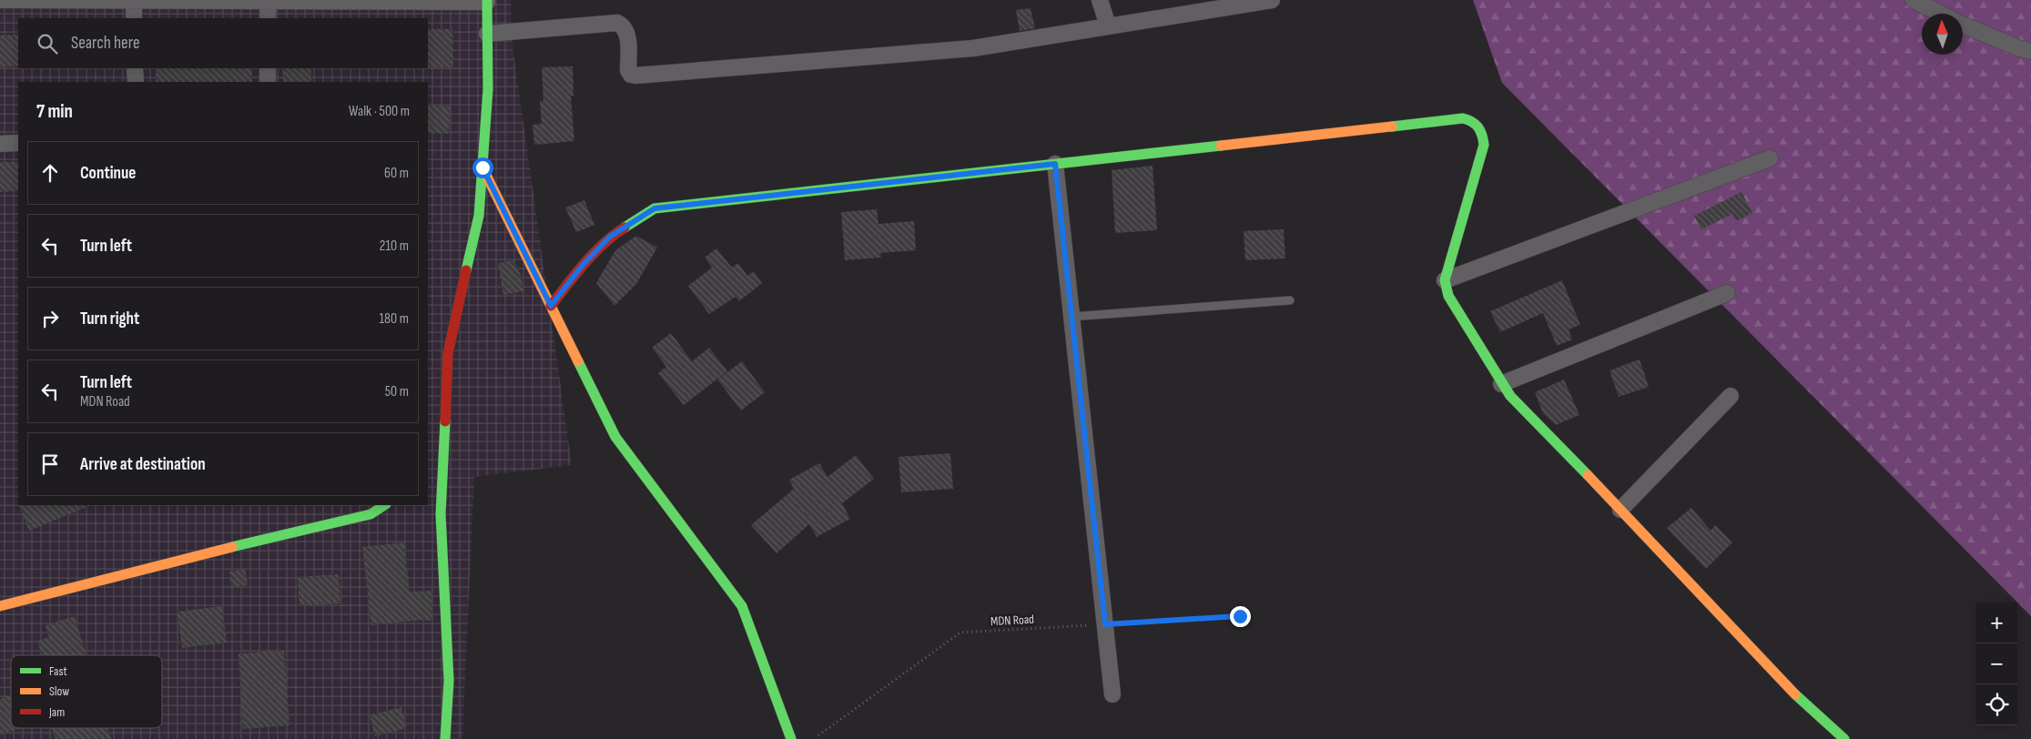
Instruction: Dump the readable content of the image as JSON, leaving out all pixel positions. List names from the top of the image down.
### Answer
{
  "streets": {
    "path": ["MDN Road"]
  },
  "legend": ["Fast", "Slow", "Jam"],
  "north": "top",
  "page": {
    "search": "Search here",
    "heading": ["7 min", "Walk · 500 m"],
    "list": [
      ["Continue", "60 m"],
      ["Turn left", "210 m"],
      ["Turn right", "180 m"],
      ["Turn left", "MDN Road", "50 m"],
      "Arrive at destination"
    ],
    "map_buttons": ["+", "−"]
  }
}
